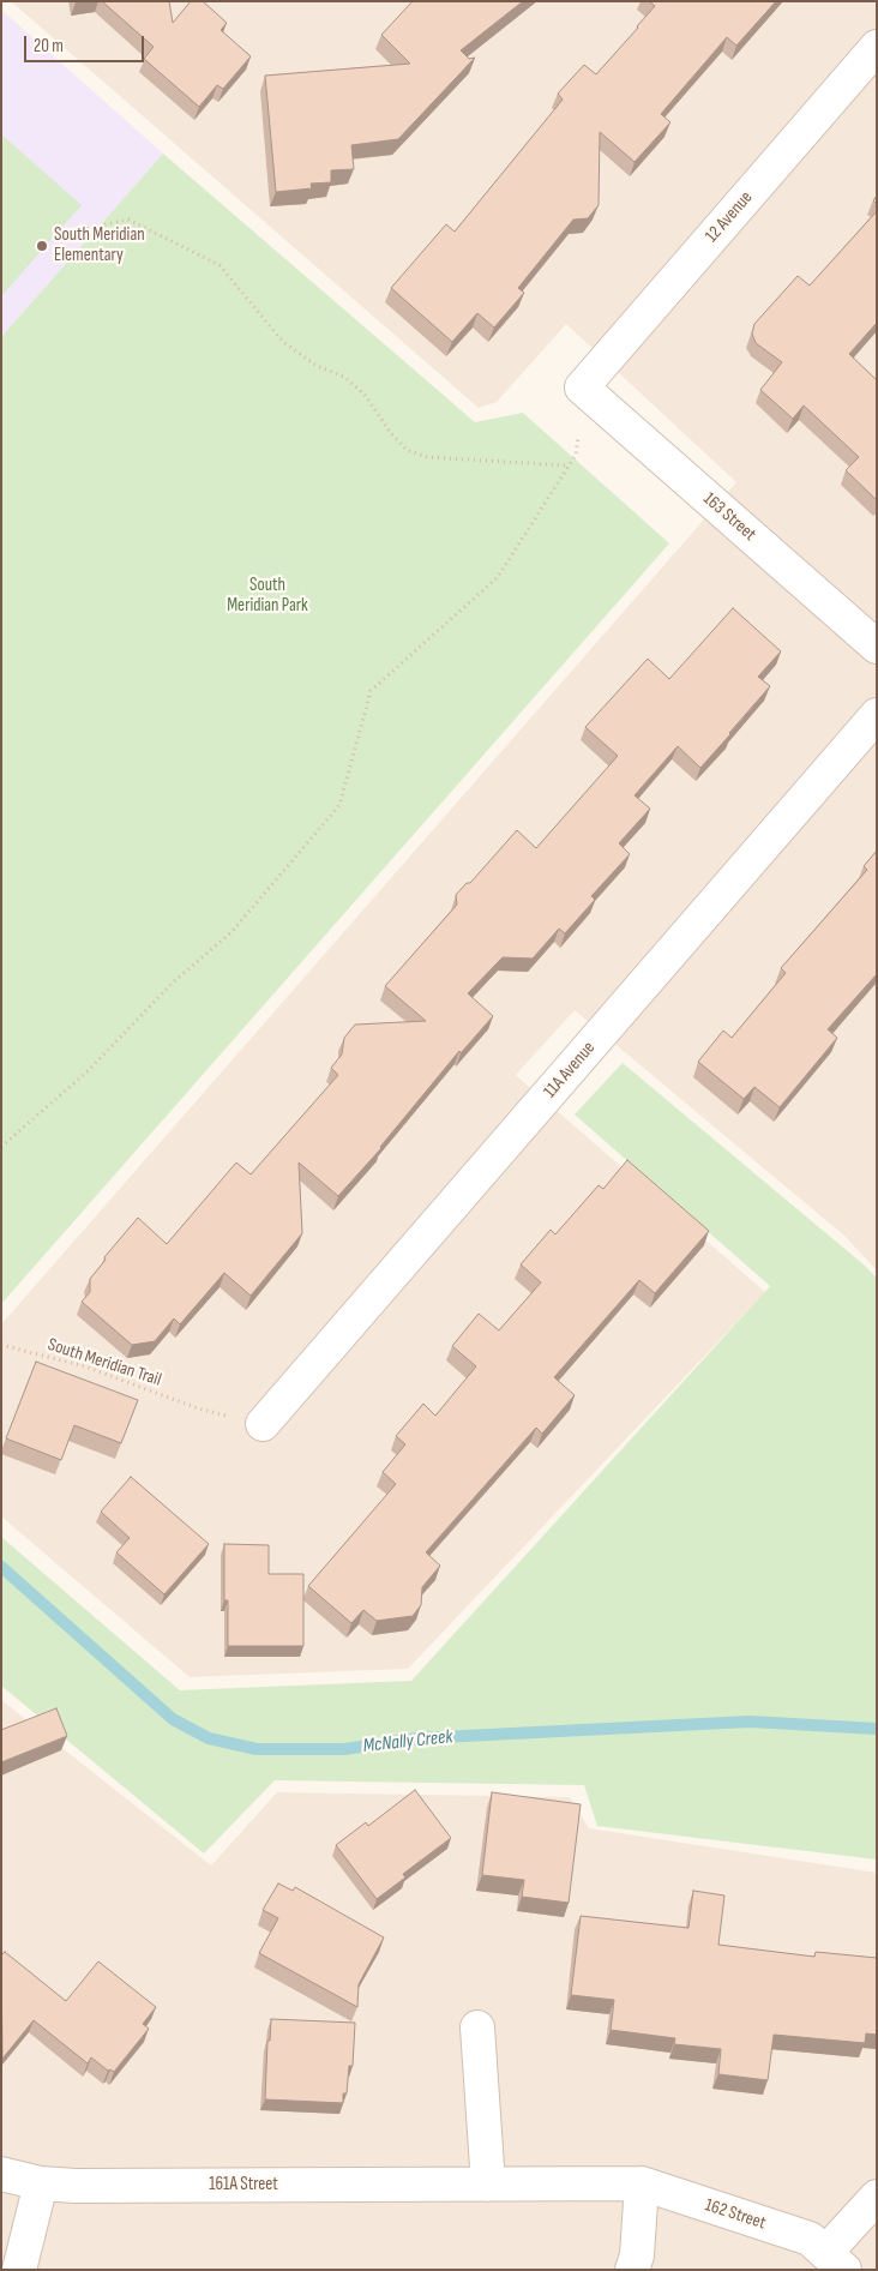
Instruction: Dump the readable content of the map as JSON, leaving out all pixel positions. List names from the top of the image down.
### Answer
{
  "streets": {
    "street": [
      "12 Avenue",
      "163 Street",
      "11A Avenue",
      "161A Street",
      "162 Street"
    ],
    "path": ["South Meridian Trail"]
  },
  "crossings": [
    ["12 Avenue", "163 Street"],
    ["161A Street", "162 Street"]
  ],
  "water": ["McNally Creek"],
  "parks": ["South Meridian Park"],
  "places": ["South Meridian Elementary"],
  "scale_bar": "20 m"
}
